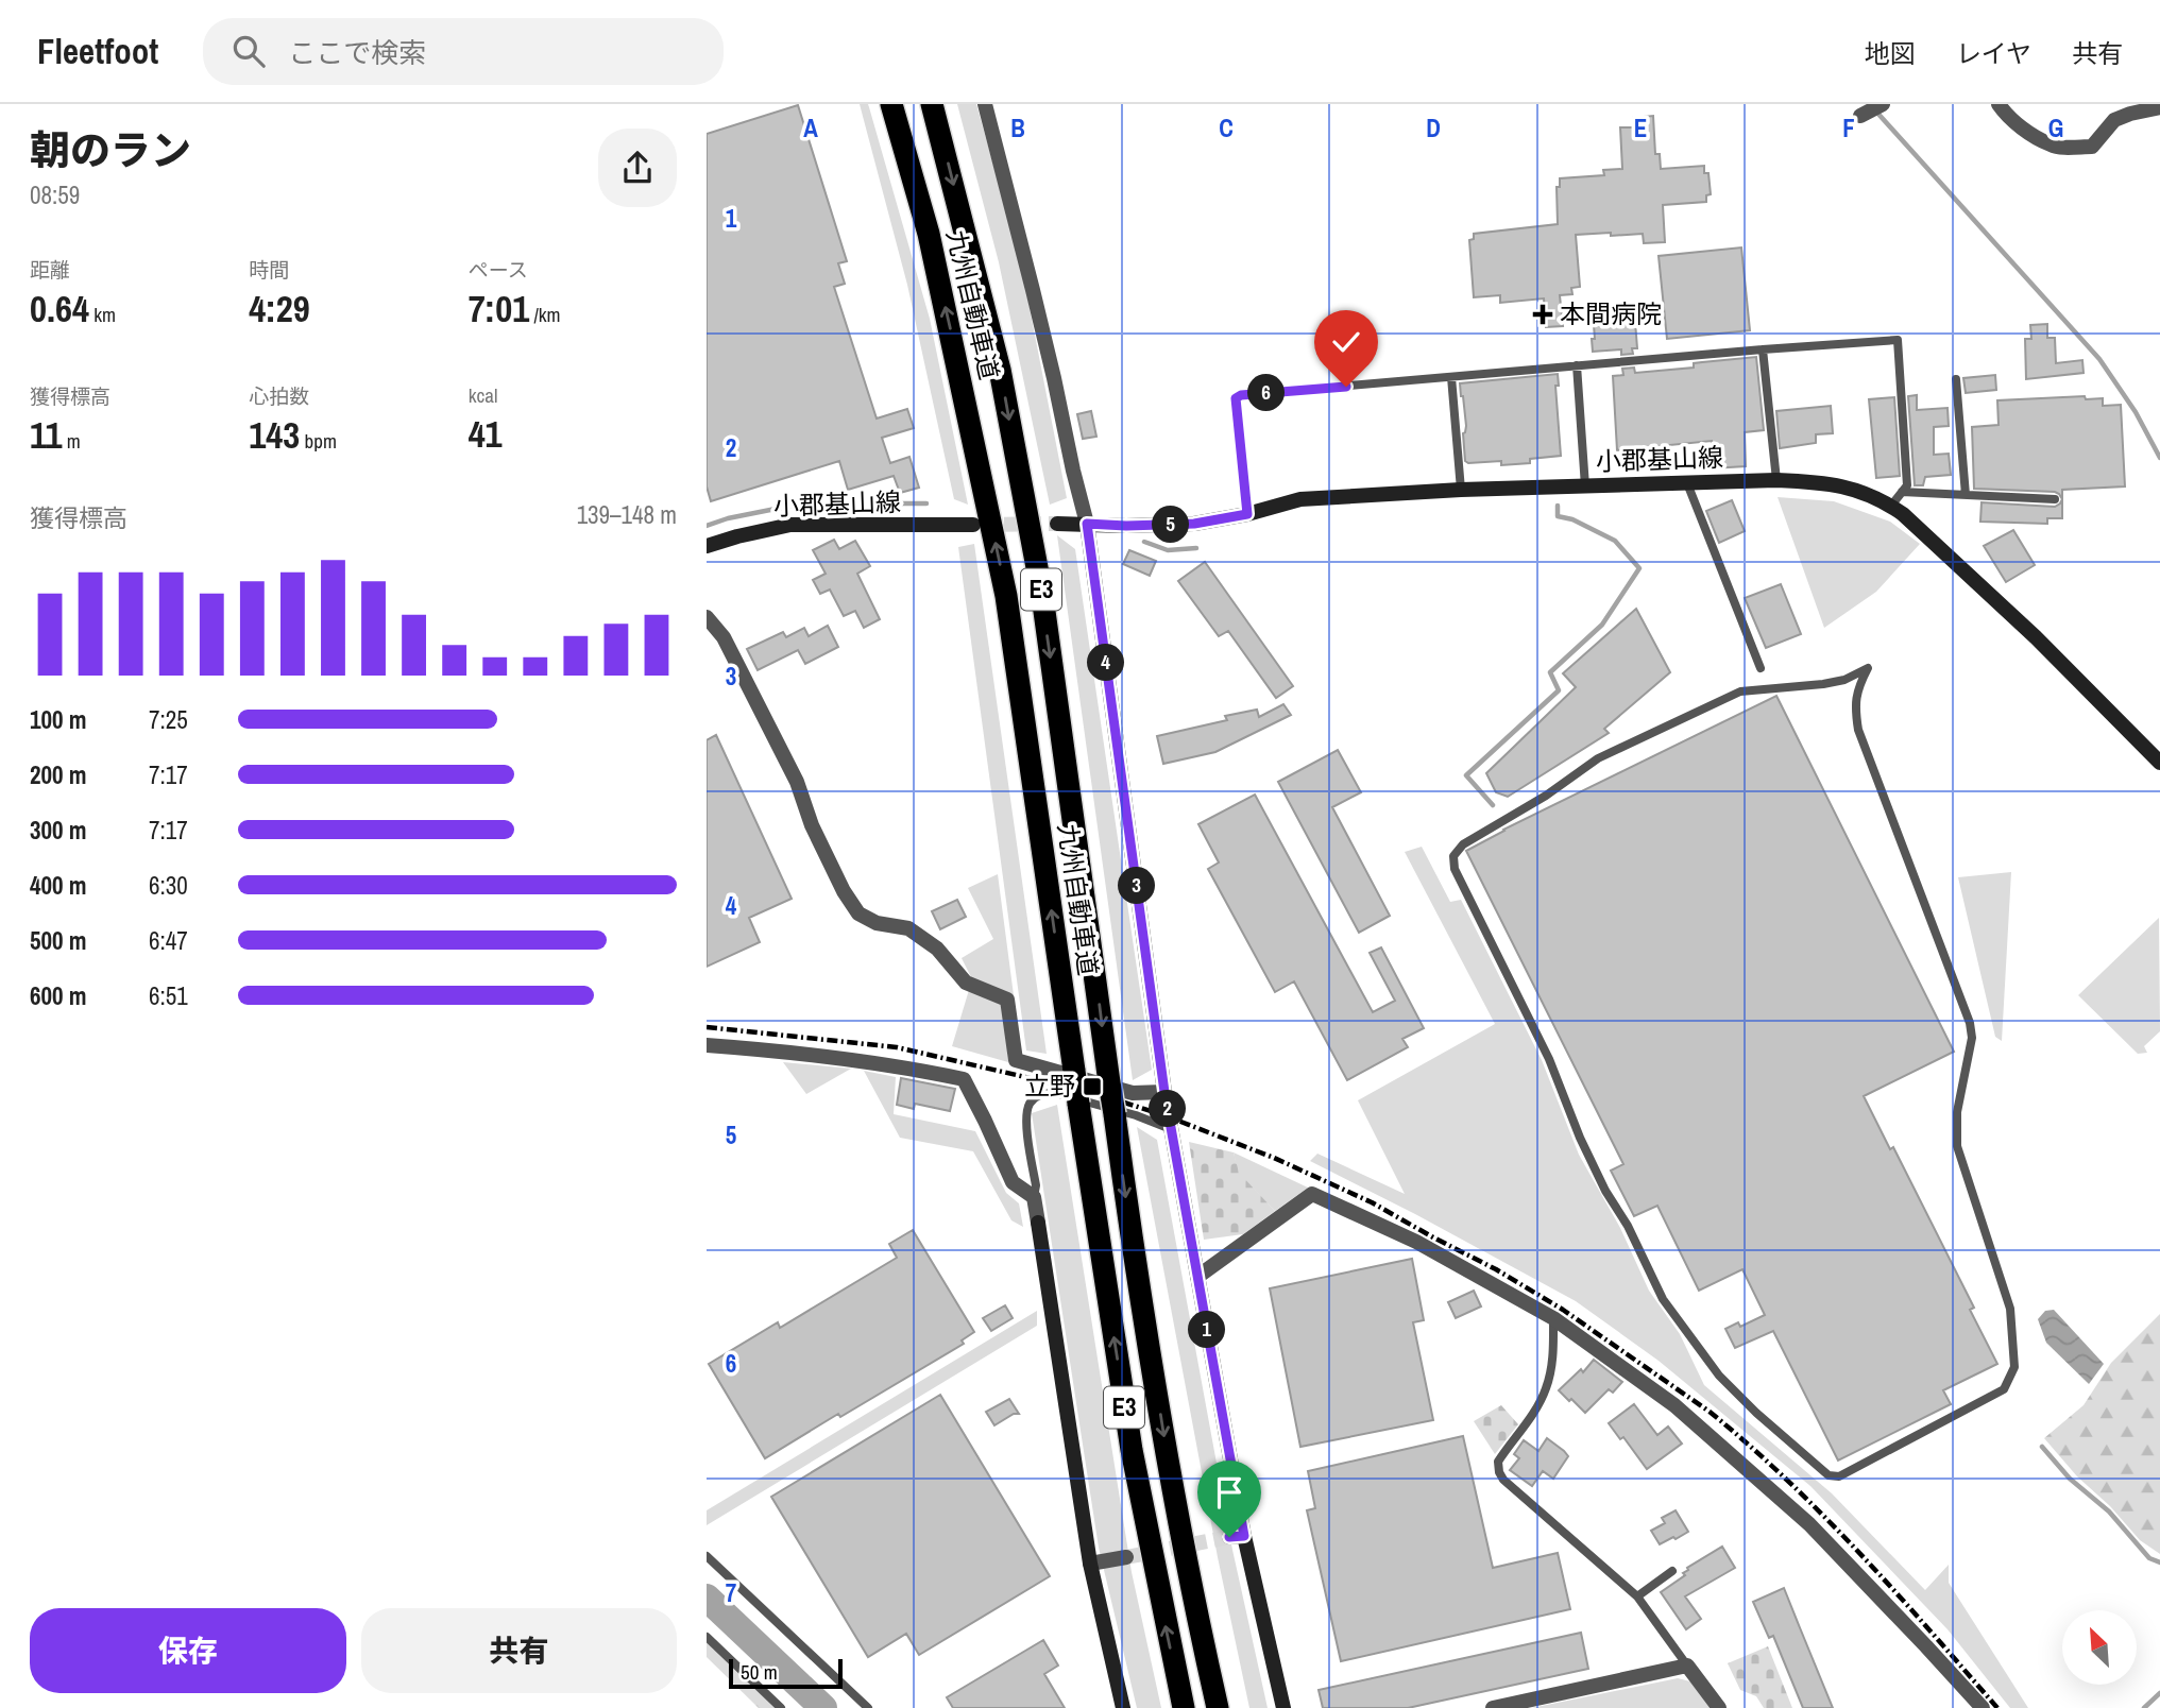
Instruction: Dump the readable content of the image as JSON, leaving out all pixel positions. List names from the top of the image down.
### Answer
{
  "streets": {
    "highway": ["九州自動車道", "E3"],
    "street": ["小郡基山線"]
  },
  "places": {
    "health": ["本間病院"],
    "transit": ["立野"]
  },
  "scale_bar": "50 m",
  "north": "top left",
  "page": {
    "header": "Fleetfoot",
    "search": "ここで検索",
    "nav": ["地図", "レイヤ", "共有"],
    "heading": ["朝のラン", "08:59"],
    "stats": [
      ["距離", "0.64 km"],
      ["時間", "4:29"],
      ["ペース", "7:01 /km"],
      ["獲得標高", "11 m"],
      ["心拍数", "143 bpm"],
      ["kcal", "41"]
    ],
    "pins": [
      "6",
      "5",
      "4",
      "3",
      "2",
      "1"
    ],
    "chart": ["獲得標高", "139–148 m"],
    "list": [
      {
        "name": "100 m",
        "note": "7:25"
      },
      {
        "name": "200 m",
        "note": "7:17"
      },
      {
        "name": "300 m",
        "note": "7:17"
      },
      {
        "name": "400 m",
        "note": "6:30"
      },
      {
        "name": "500 m",
        "note": "6:47"
      },
      {
        "name": "600 m",
        "note": "6:51"
      }
    ],
    "buttons": ["保存", "共有"],
    "scale": "50 m"
  },
  "grid": {
    "columns": [
      "A",
      "B",
      "C",
      "D",
      "E",
      "F",
      "G"
    ],
    "rows": [
      "1",
      "2",
      "3",
      "4",
      "5",
      "6",
      "7"
    ]
  }
}
